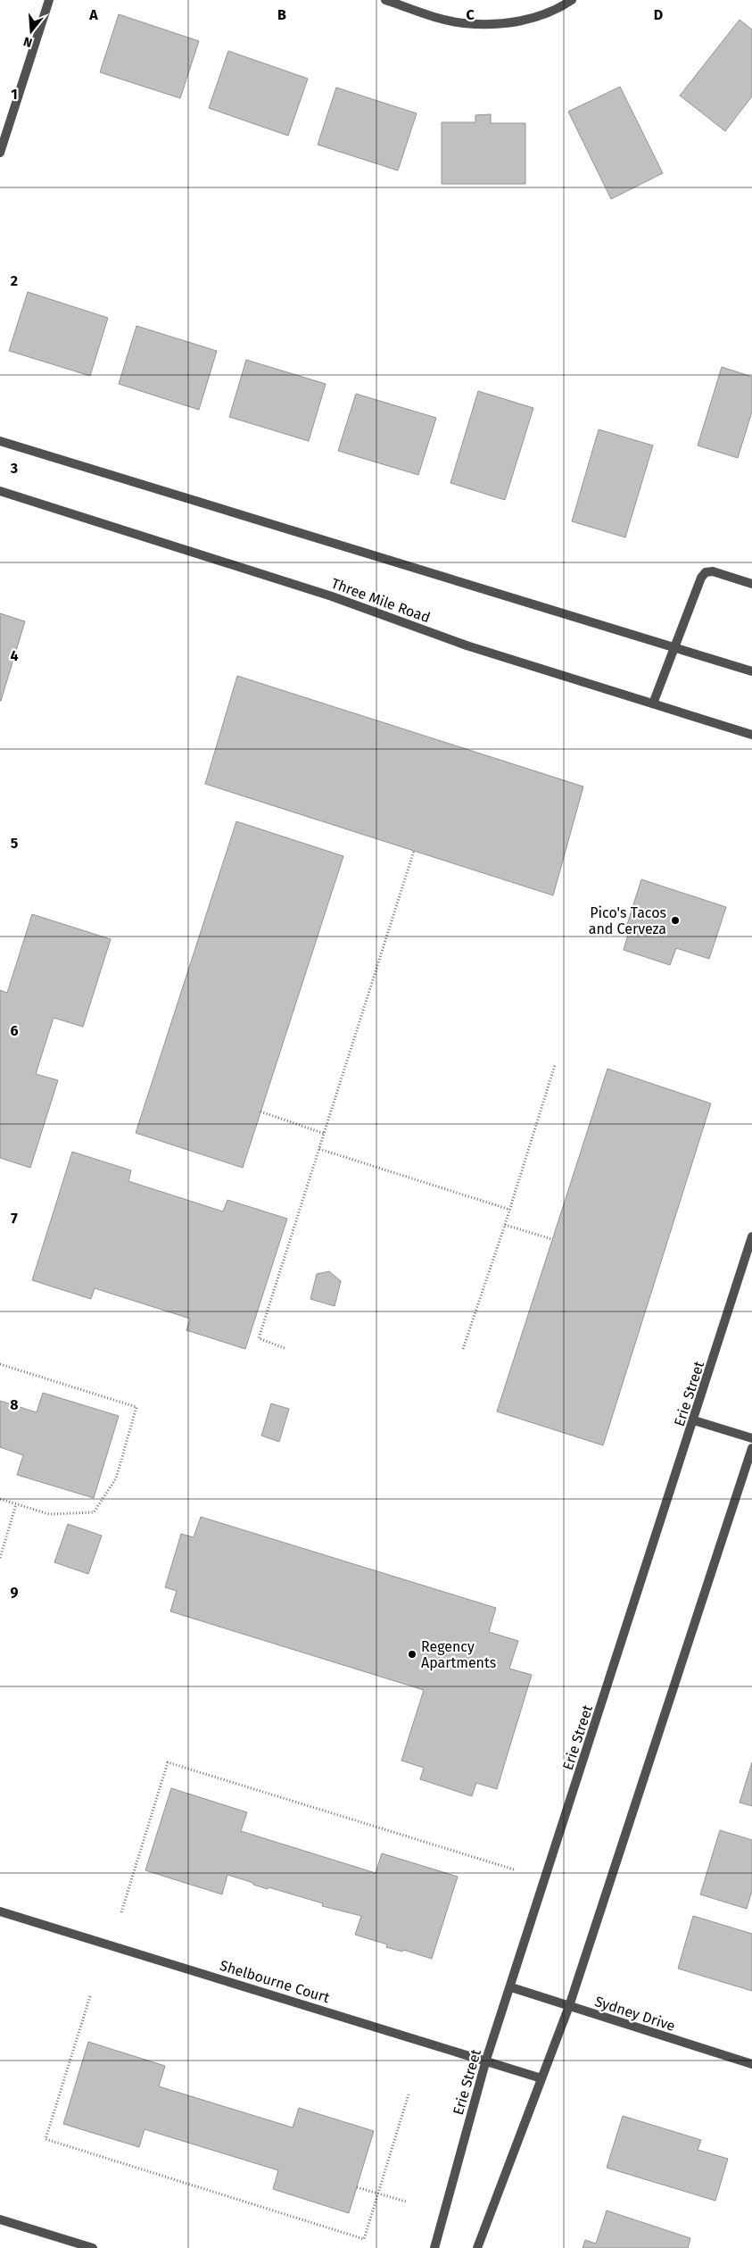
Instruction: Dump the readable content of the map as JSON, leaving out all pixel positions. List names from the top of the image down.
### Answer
{
  "streets": {
    "street": [
      "Three Mile Road",
      "Erie Street",
      "Shelbourne Court",
      "Sydney Drive"
    ]
  },
  "crossings": [
    ["Erie Street", "Shelbourne Court"],
    ["Erie Street", "Sydney Drive"]
  ],
  "places": ["Pico's Tacos and Cerveza", "Regency Apartments"],
  "north": "bottom",
  "grid": {
    "columns": [
      "A",
      "B",
      "C",
      "D"
    ],
    "rows": [
      "1",
      "2",
      "3",
      "4",
      "5",
      "6",
      "7",
      "8",
      "9"
    ]
  }
}
